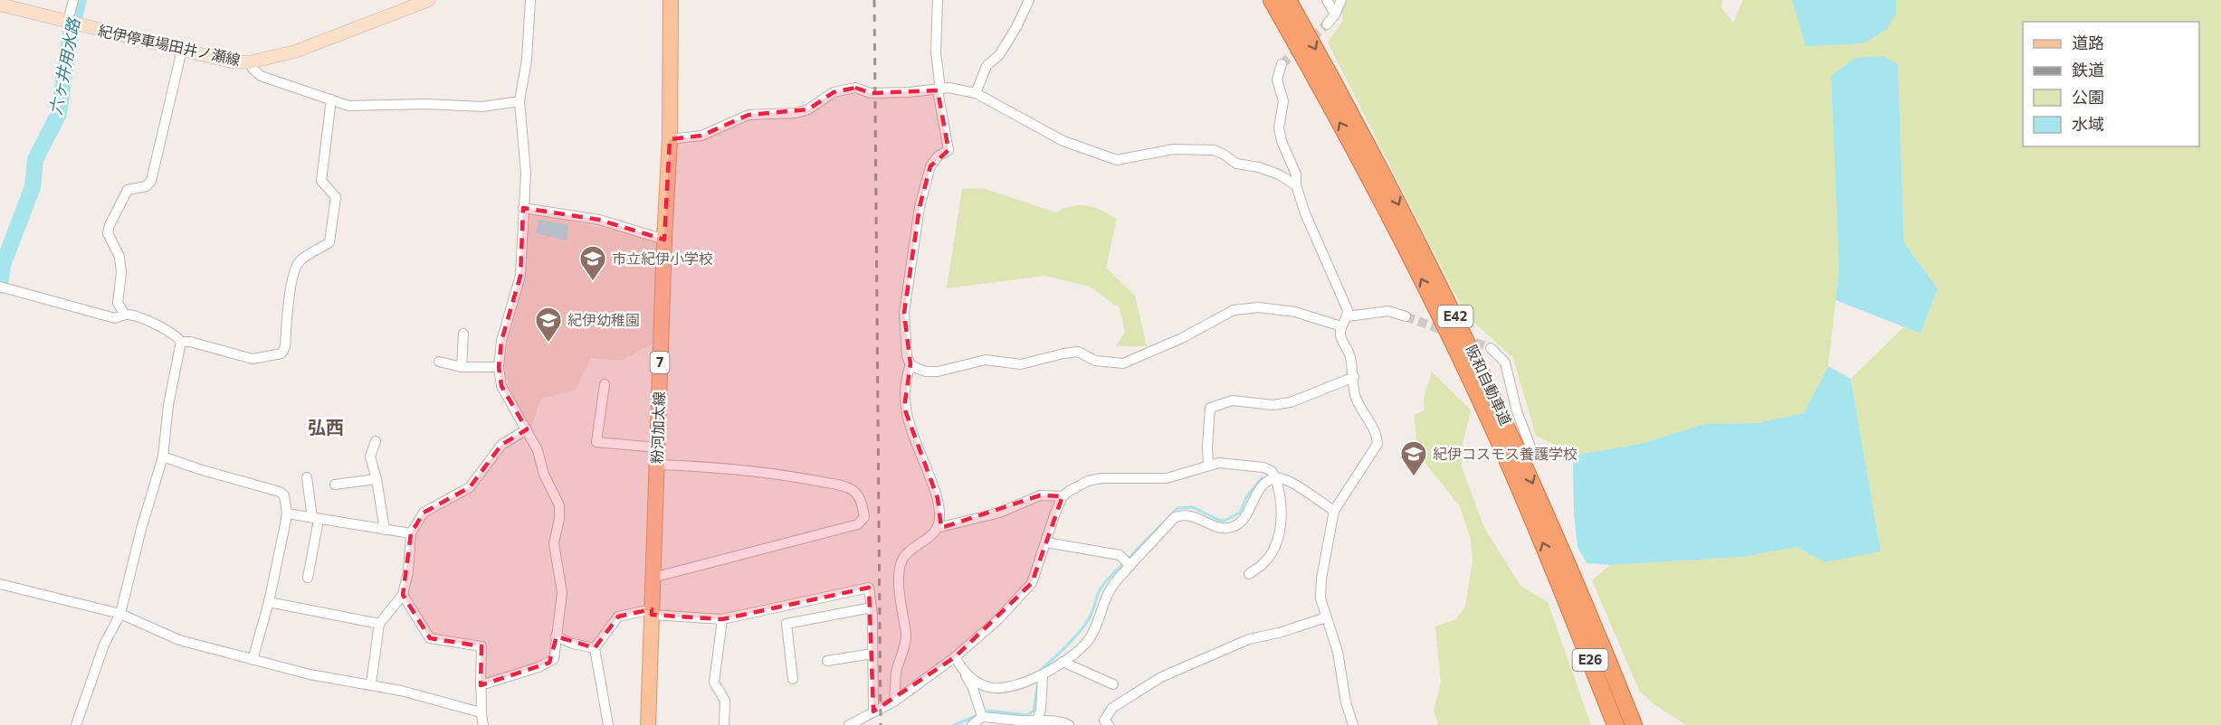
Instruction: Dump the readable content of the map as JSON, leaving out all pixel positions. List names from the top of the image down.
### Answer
{
  "streets": {
    "highway": ["E42", "阪和自動車道", "E26"],
    "main road": ["紀伊停車場田井ノ瀬線", "7", "粉河加太線"]
  },
  "districts": ["弘西"],
  "water": ["六ヶ井用水路"],
  "places": {
    "school or university": ["市立紀伊小学校", "紀伊幼稚園", "紀伊コスモス養護学校"]
  },
  "legend": [
    "道路",
    "鉄道",
    "公園",
    "水域"
  ]
}
